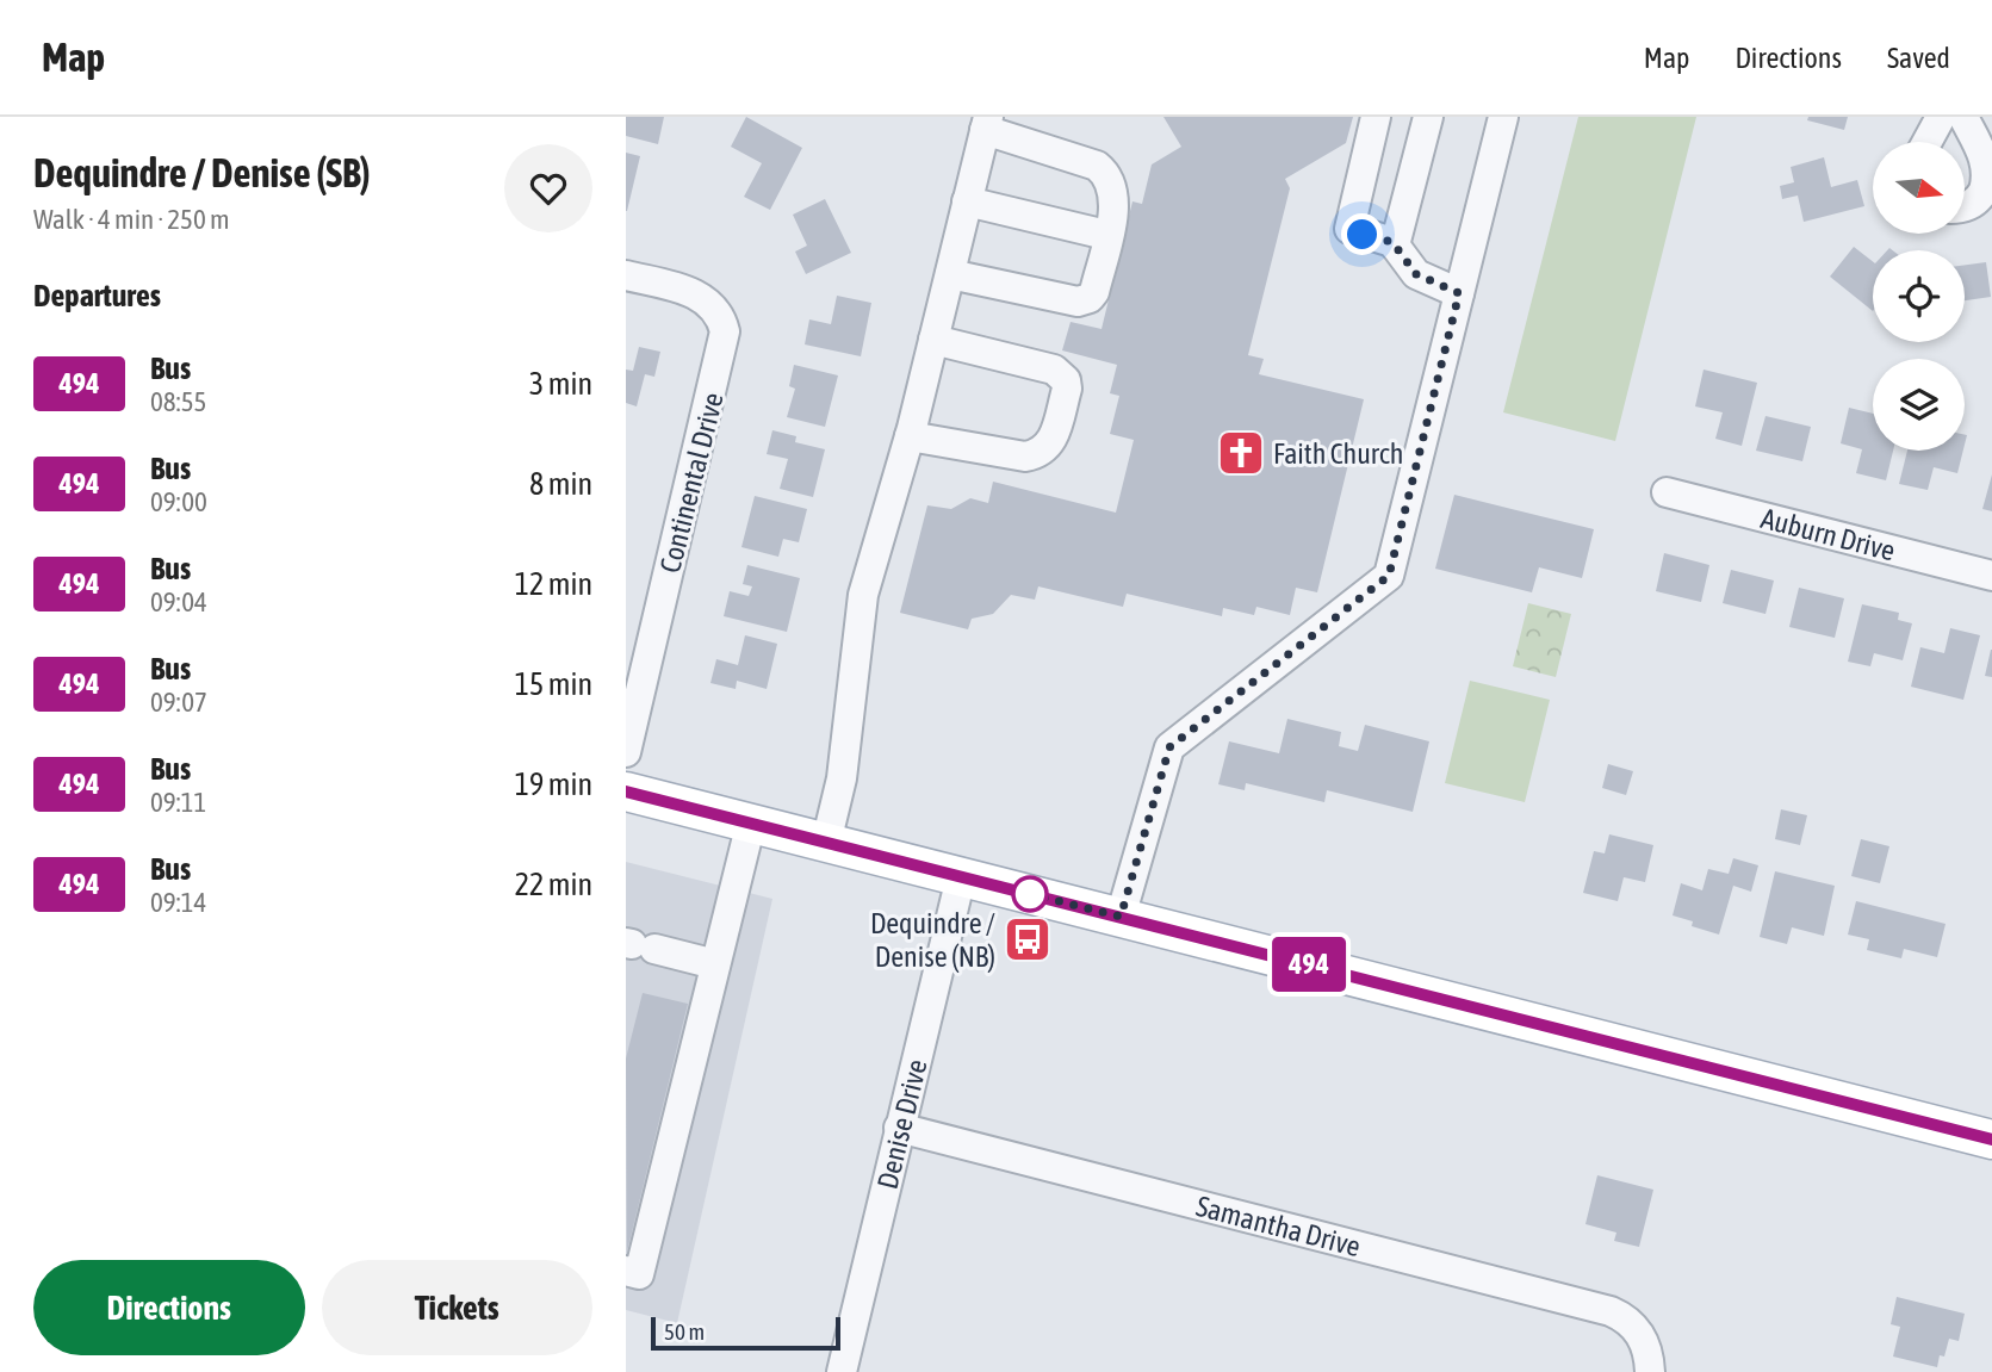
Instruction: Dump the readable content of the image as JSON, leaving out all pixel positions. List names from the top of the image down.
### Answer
{
  "streets": {
    "street": [
      "Continental Drive",
      "Auburn Drive",
      "Denise Drive",
      "Samantha Drive"
    ]
  },
  "crossings": [
    ["Denise Drive", "Samantha Drive"]
  ],
  "places": {
    "church": ["Faith Church"],
    "bus stop": ["Dequindre / Denise (NB)"]
  },
  "lines": ["bus line 494"],
  "scale_bar": "50 m",
  "north": "right",
  "page": {
    "header": "Map",
    "nav": ["Map", "Directions", "Saved"],
    "heading": [
      ["Dequindre / Denise (SB)", "Walk · 4 min · 250 m"],
      "Departures"
    ],
    "on_map": "494",
    "list": [
      {
        "mark": "494",
        "name": "Bus",
        "note": "08:55",
        "value": "3 min"
      },
      {
        "mark": "494",
        "name": "Bus",
        "note": "09:00",
        "value": "8 min"
      },
      {
        "mark": "494",
        "name": "Bus",
        "note": "09:04",
        "value": "12 min"
      },
      {
        "mark": "494",
        "name": "Bus",
        "note": "09:07",
        "value": "15 min"
      },
      {
        "mark": "494",
        "name": "Bus",
        "note": "09:11",
        "value": "19 min"
      },
      {
        "mark": "494",
        "name": "Bus",
        "note": "09:14",
        "value": "22 min"
      }
    ],
    "buttons": ["Directions", "Tickets"],
    "scale": "50 m"
  }
}
